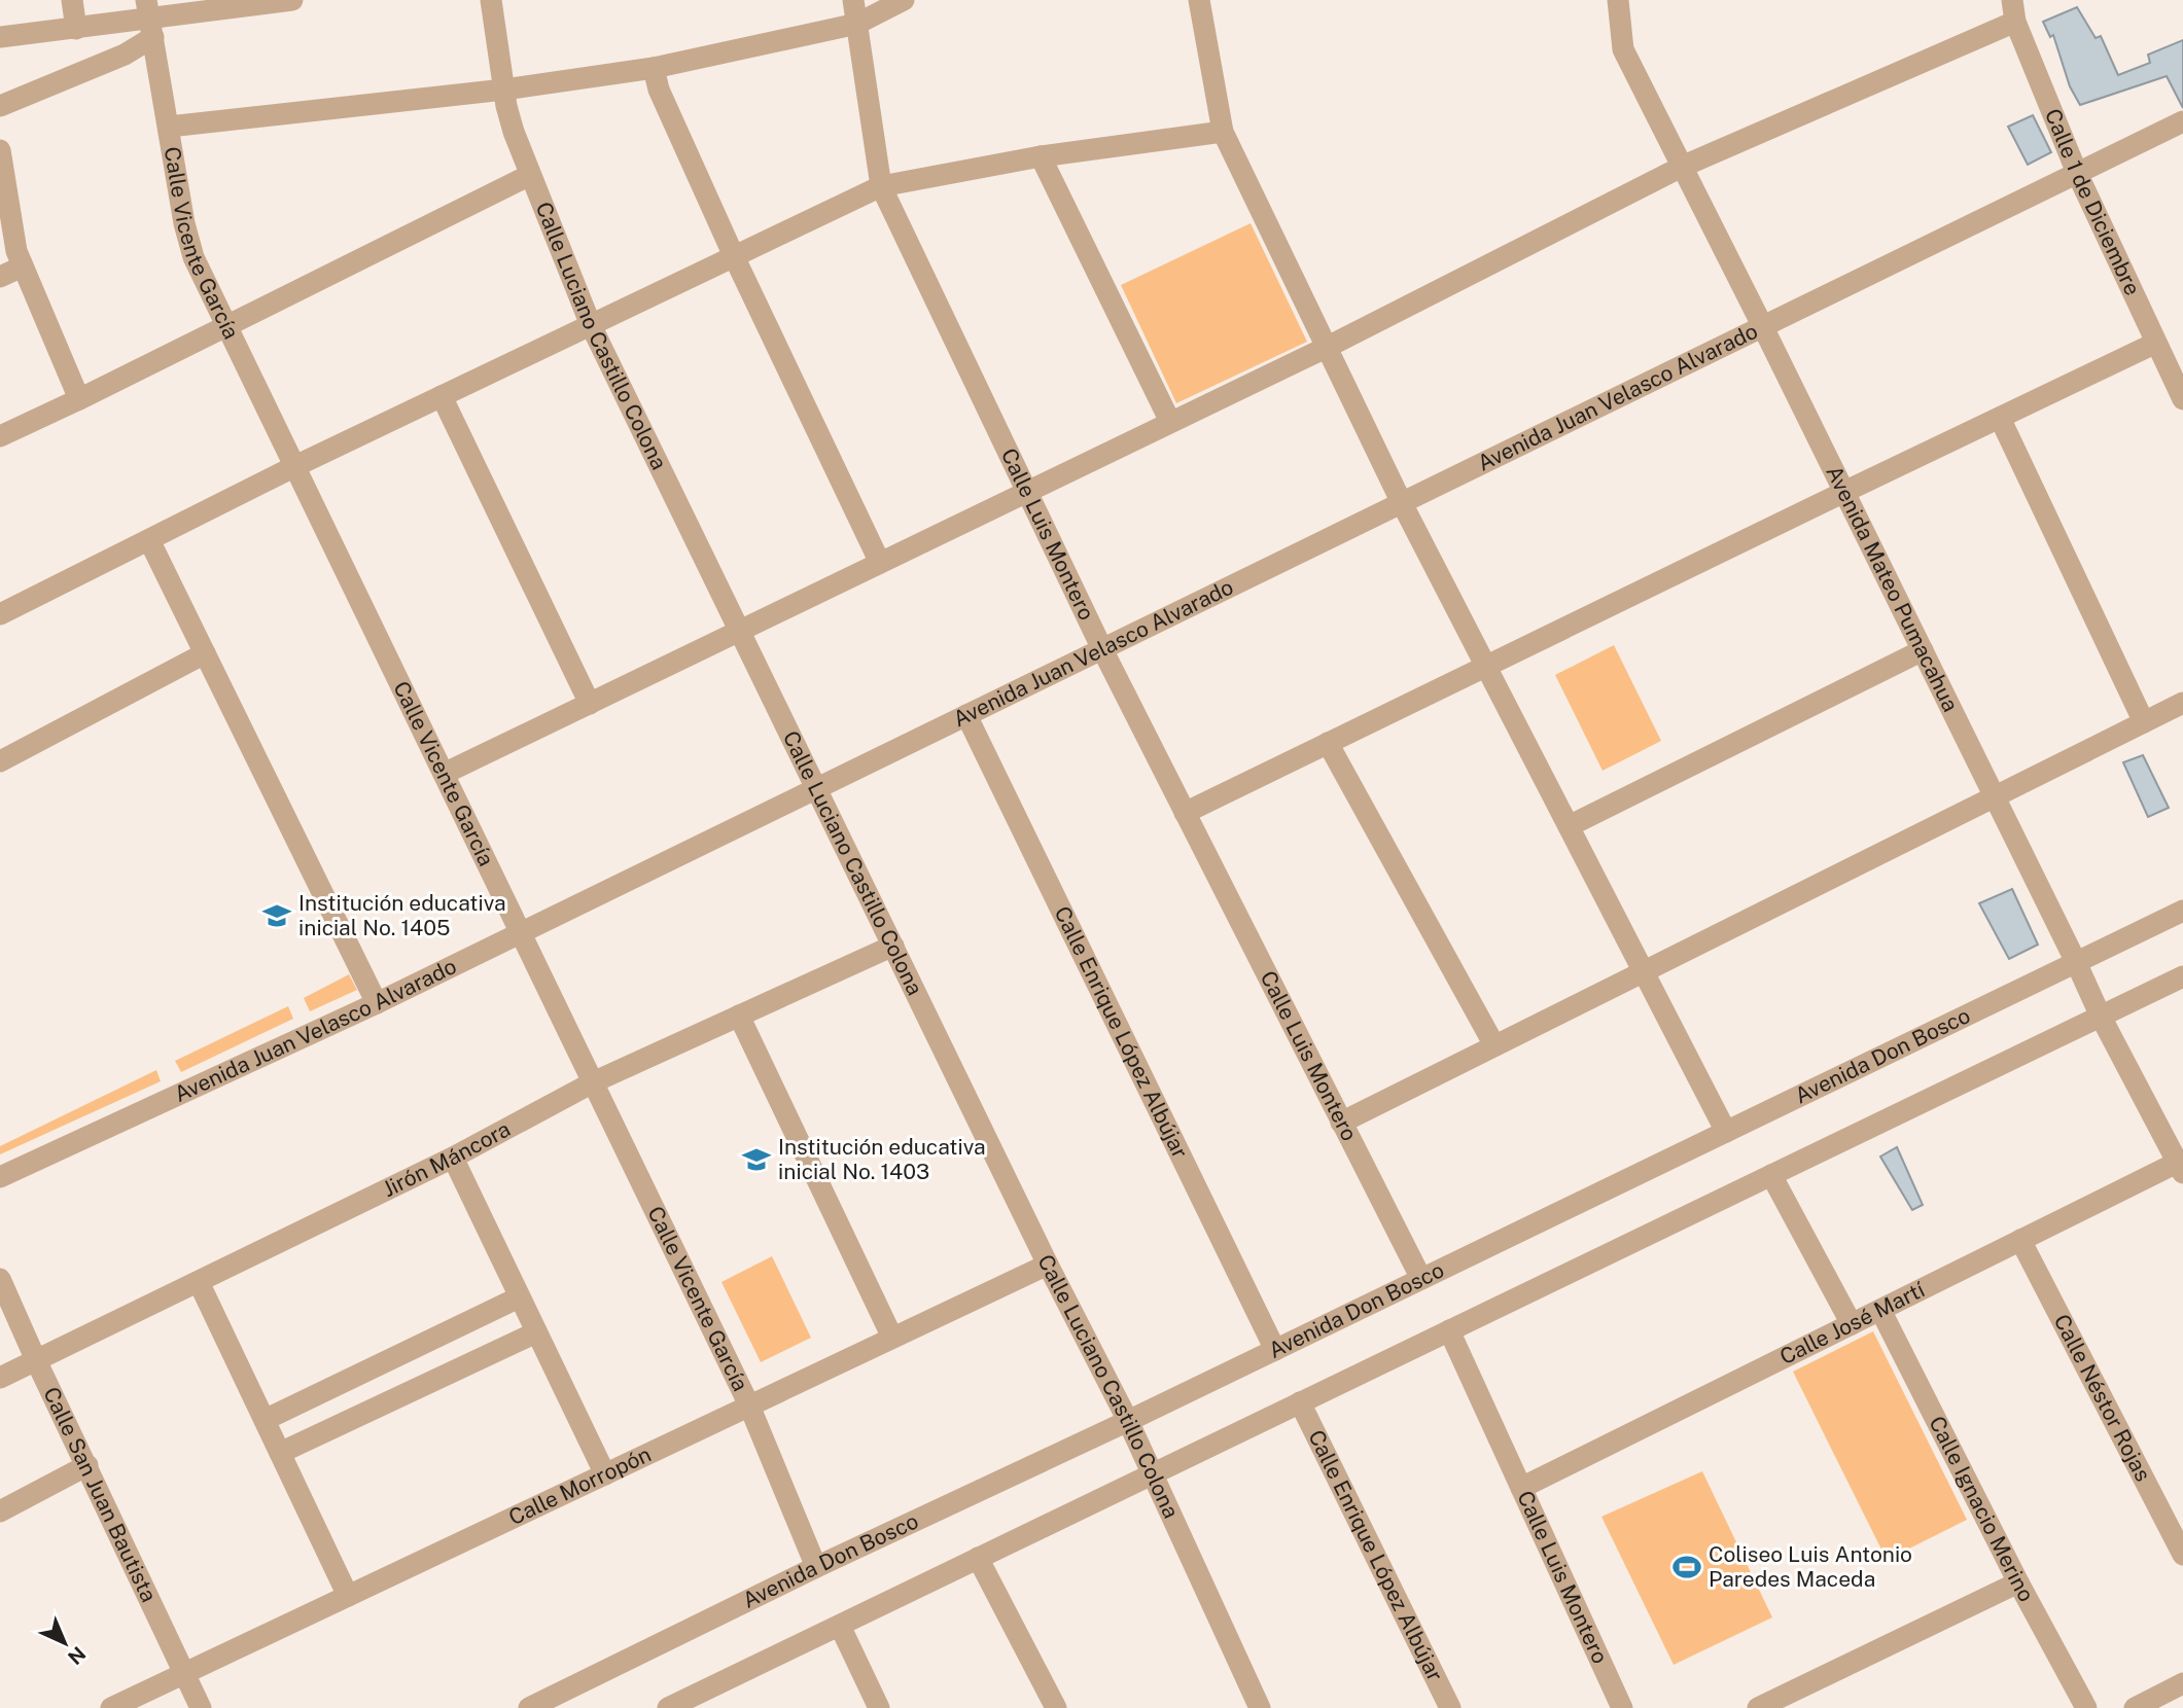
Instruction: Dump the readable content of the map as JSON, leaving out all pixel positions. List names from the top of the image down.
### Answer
{
  "streets": {
    "street": [
      "Calle 1 de Diciembre",
      "Calle Vicente García",
      "Calle Luciano Castillo Colona",
      "Avenida Juan Velasco Alvarado",
      "Calle Luis Montero",
      "Avenida Mateo Pumacahua",
      "Calle Enrique López Albújar",
      "Avenida Don Bosco",
      "Jirón Máncora",
      "Calle José Martí",
      "Calle Néstor Rojas",
      "Calle Morropón",
      "Calle San Juan Bautista",
      "Calle Ignacio Merino"
    ]
  },
  "crossings": [
    ["Calle 1 de Diciembre", "Avenida Juan Velasco Alvarado"],
    ["Calle Vicente García", "Avenida Juan Velasco Alvarado"],
    ["Calle Vicente García", "Avenida Don Bosco"],
    ["Calle Vicente García", "Jirón Máncora"],
    ["Calle Vicente García", "Calle Morropón"],
    ["Calle Luciano Castillo Colona", "Avenida Juan Velasco Alvarado"],
    ["Calle Luciano Castillo Colona", "Avenida Don Bosco"],
    ["Calle Luciano Castillo Colona", "Jirón Máncora"],
    ["Calle Luciano Castillo Colona", "Calle Morropón"],
    ["Avenida Juan Velasco Alvarado", "Calle Luis Montero"],
    ["Avenida Juan Velasco Alvarado", "Avenida Mateo Pumacahua"],
    ["Avenida Juan Velasco Alvarado", "Calle Enrique López Albújar"],
    ["Calle Luis Montero", "Avenida Don Bosco"],
    ["Calle Luis Montero", "Calle José Martí"],
    ["Avenida Mateo Pumacahua", "Avenida Don Bosco"],
    ["Avenida Mateo Pumacahua", "Calle José Martí"],
    ["Calle Enrique López Albújar", "Avenida Don Bosco"],
    ["Jirón Máncora", "Calle San Juan Bautista"],
    ["Calle José Martí", "Calle Néstor Rojas"],
    ["Calle José Martí", "Calle Ignacio Merino"],
    ["Calle Morropón", "Calle San Juan Bautista"]
  ],
  "places": {
    "school or university": ["Institución educativa inicial No. 1405", "Institución educativa inicial No. 1403"],
    "sports": ["Coliseo Luis Antonio Paredes Maceda"]
  },
  "north": "bottom right"
}
